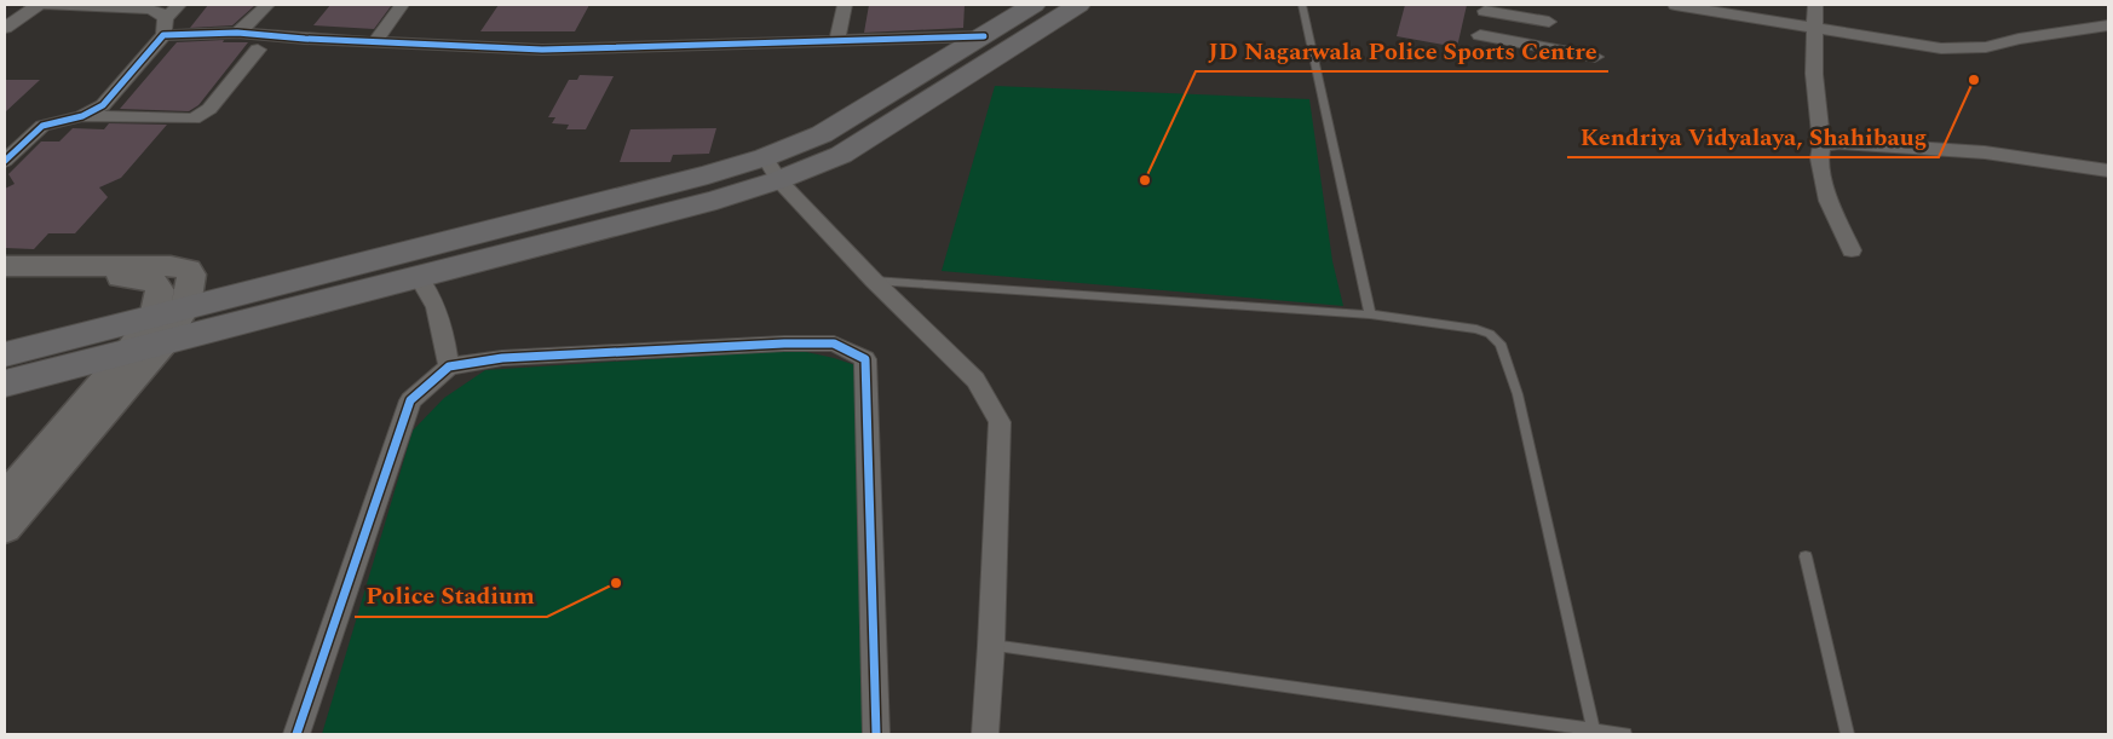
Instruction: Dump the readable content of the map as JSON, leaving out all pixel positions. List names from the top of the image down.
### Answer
{
  "places": ["Kendriya Vidyalaya, Shahibaug", "JD Nagarwala Police Sports Centre", "Police Stadium"]
}
